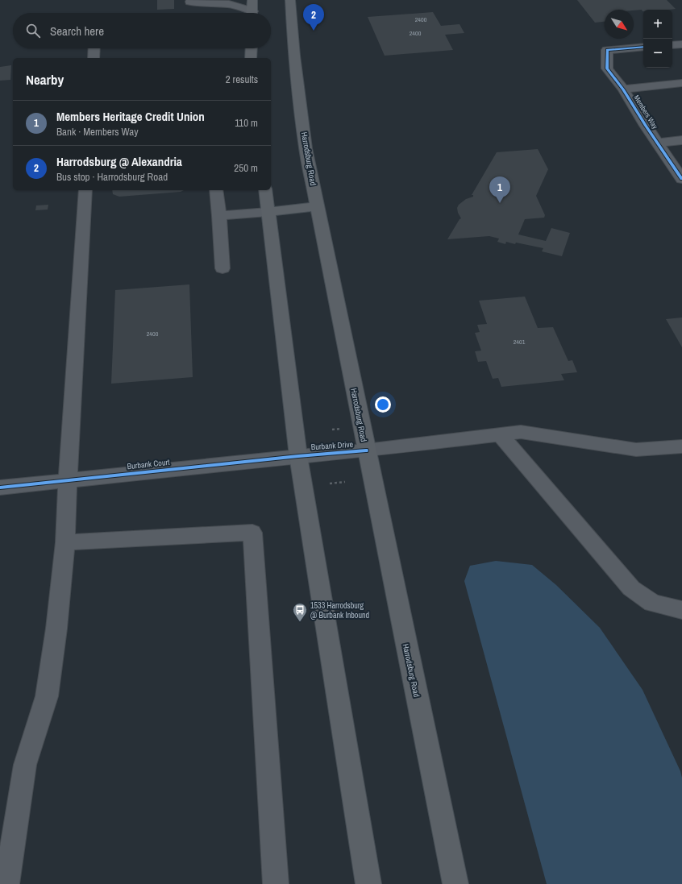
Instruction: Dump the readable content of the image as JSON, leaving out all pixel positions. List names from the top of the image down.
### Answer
{
  "streets": {
    "main road": ["Harrodsburg Road"],
    "street": ["Members Way", "Burbank Drive", "Burbank Court"]
  },
  "crossings": [
    ["Harrodsburg Road", "Burbank Drive"],
    ["Burbank Drive", "Burbank Court"]
  ],
  "places": {
    "bus stop": ["1533 Harrodsburg @ Burbank Inbound"]
  },
  "house_numbers": [
    "2400",
    "2400",
    "2400",
    "2401"
  ],
  "north": "bottom right",
  "page": {
    "pins": ["2", "1"],
    "map_buttons": ["+", "−"],
    "search": "Search here",
    "heading": ["Nearby", "2 results"],
    "list": [
      {
        "mark": "1",
        "name": "Members Heritage Credit Union",
        "note": "Bank · Members Way",
        "value": "110 m"
      },
      {
        "mark": "2",
        "name": "Harrodsburg @ Alexandria",
        "note": "Bus stop · Harrodsburg Road",
        "value": "250 m"
      }
    ]
  }
}
